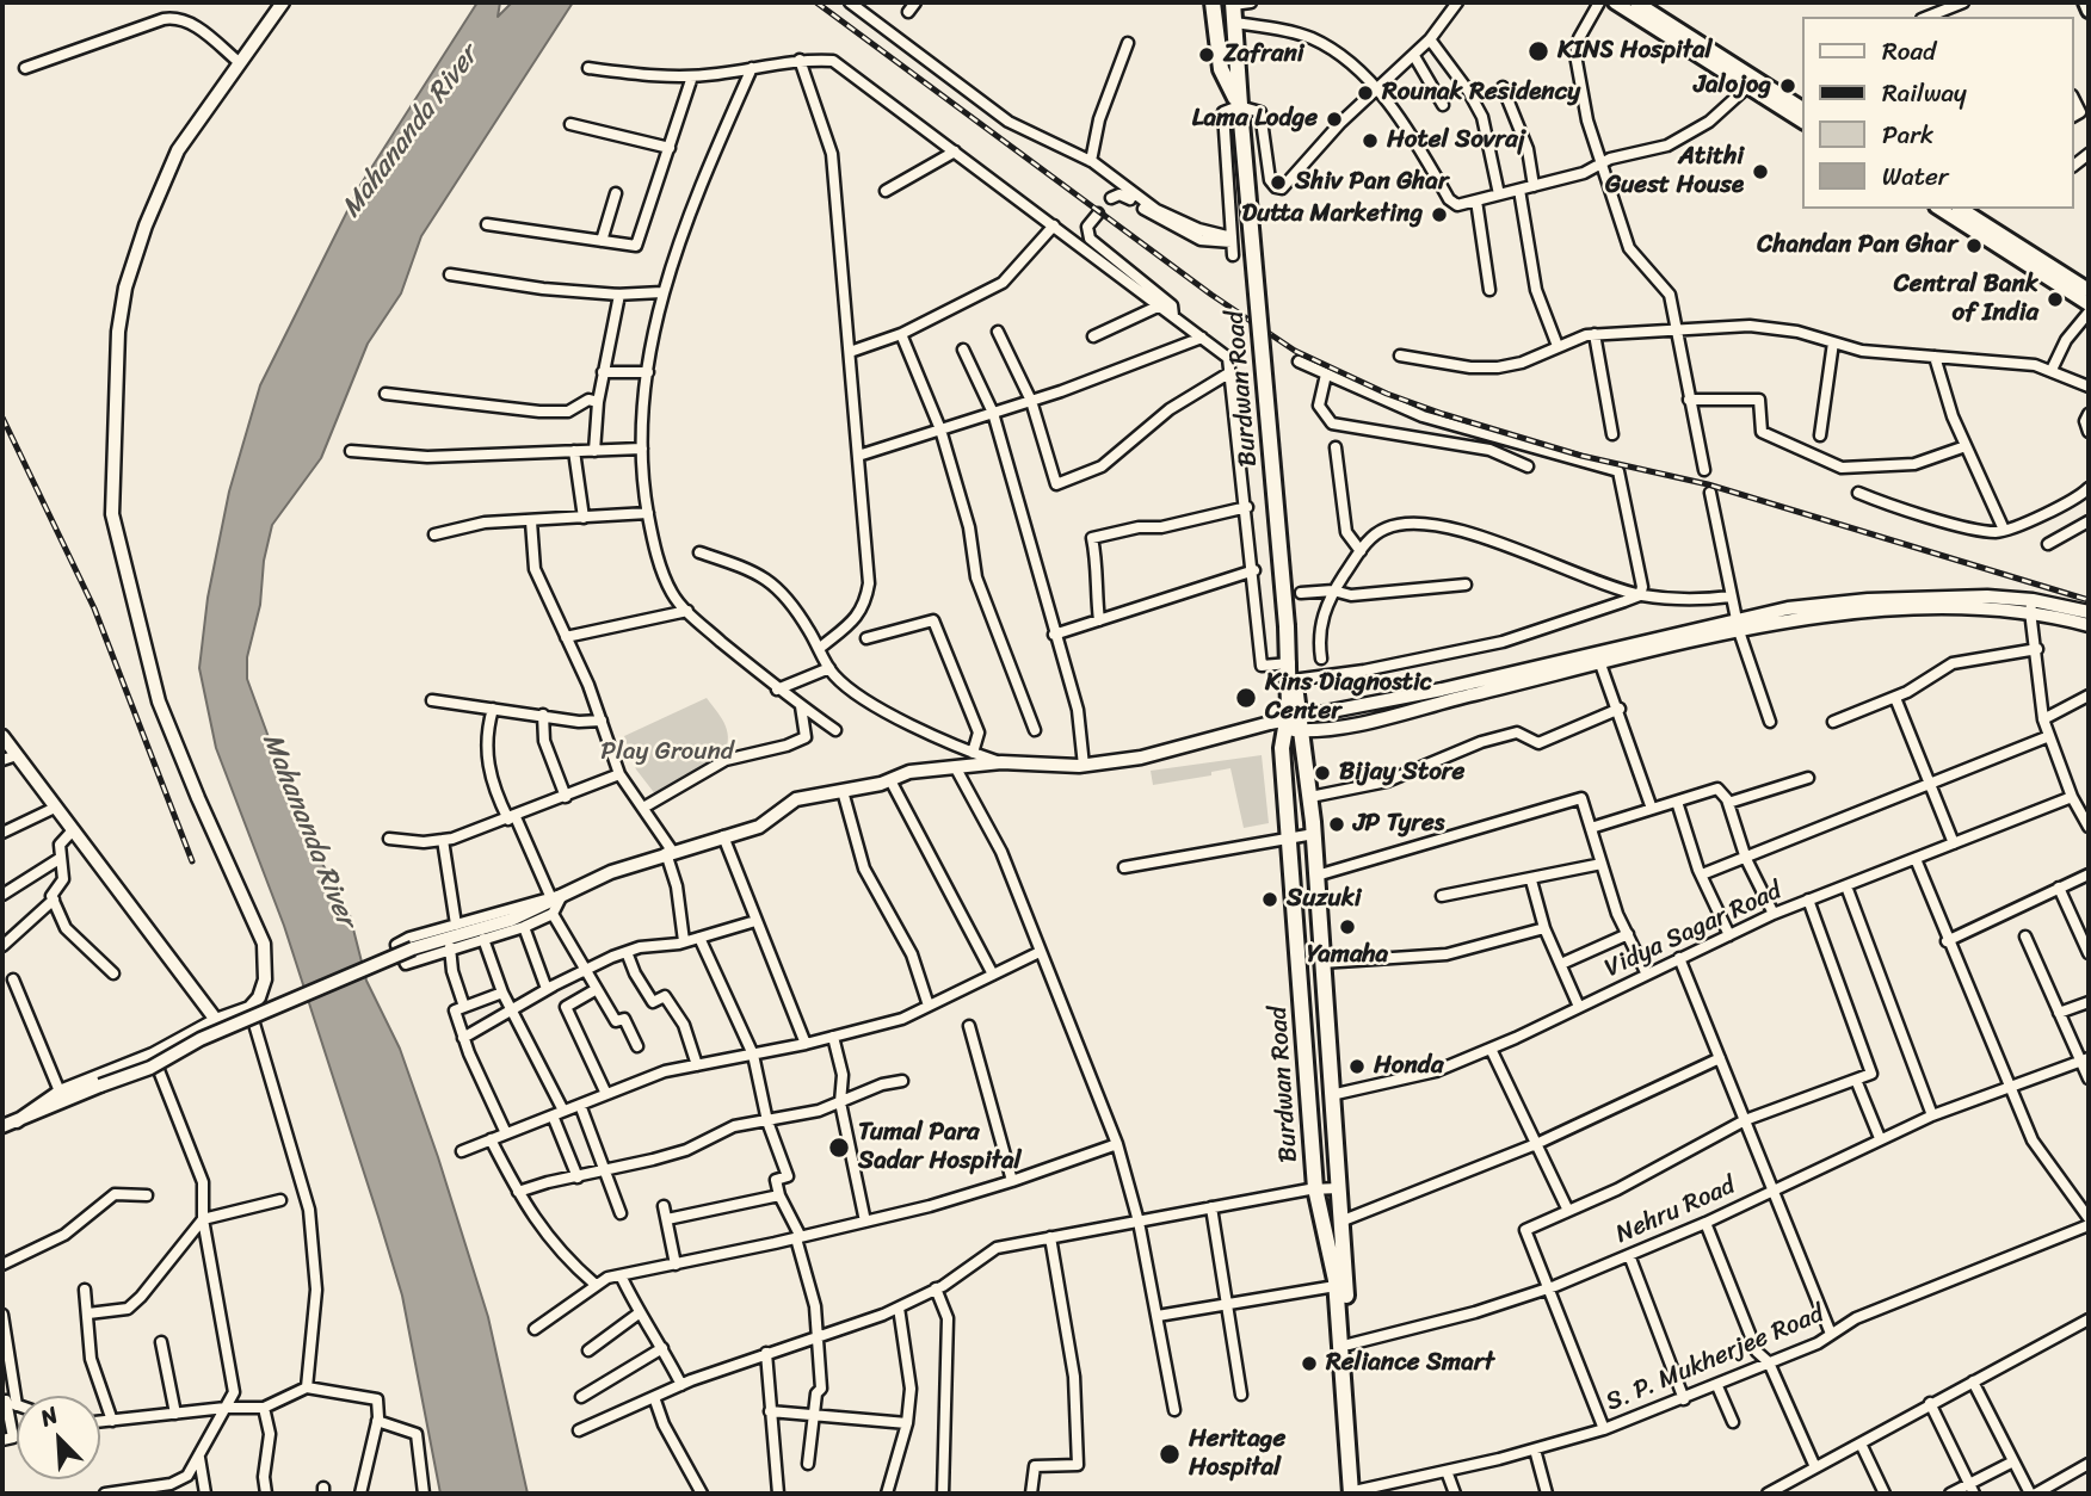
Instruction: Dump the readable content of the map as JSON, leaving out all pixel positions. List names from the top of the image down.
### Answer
{
  "streets": {
    "main road": ["Burdwan Road"],
    "street": ["Vidya Sagar Road", "Nehru Road", "S. P. Mukherjee Road"]
  },
  "crossings": [
    ["Burdwan Road", "Vidya Sagar Road"],
    ["Burdwan Road", "Nehru Road"],
    ["Burdwan Road", "S. P. Mukherjee Road"]
  ],
  "water": ["Mahananda River"],
  "parks": ["Play Ground"],
  "places": [
    "KINS Hospital",
    "Zafrani",
    "Jalojog",
    "Rounak Residency",
    "Lama Lodge",
    "Hotel Sovraj",
    "Atithi Guest House",
    "Shiv Pan Ghar",
    "Dutta Marketing",
    "Chandan Pan Ghar",
    "Central Bank of India",
    "Kins Diagnostic Center",
    "Bijay Store",
    "JP Tyres",
    "Suzuki",
    "Yamaha",
    "Honda",
    "Tumal Para Sadar Hospital",
    "Reliance Smart",
    "Heritage Hospital"
  ],
  "legend": [
    "Road",
    "Railway",
    "Park",
    "Water"
  ],
  "north": "top left"
}
